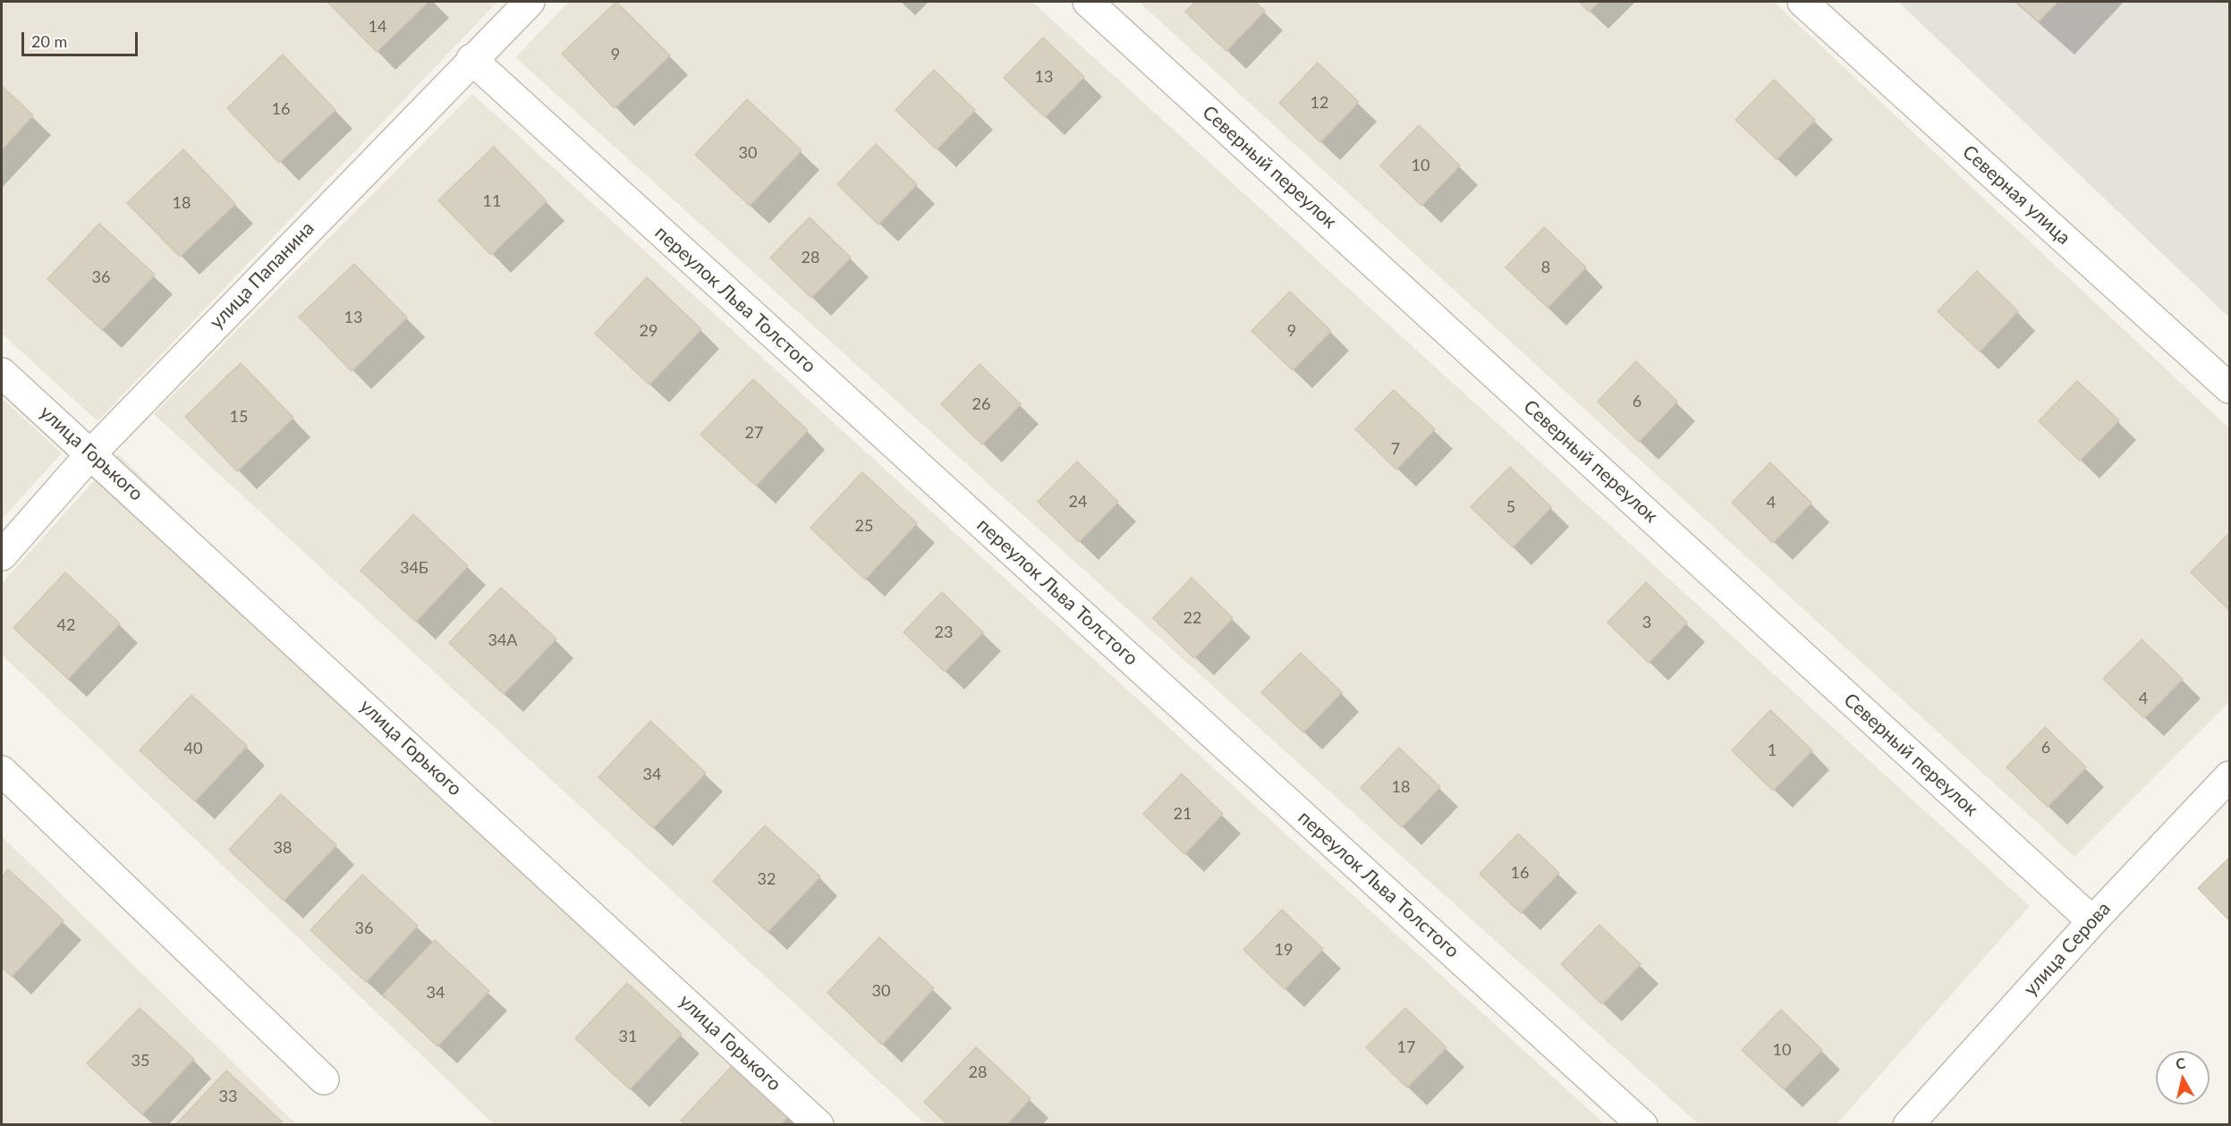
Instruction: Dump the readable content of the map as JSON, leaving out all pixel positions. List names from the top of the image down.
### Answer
{
  "streets": {
    "street": [
      "Северный переулок",
      "Северная улица",
      "улица Папанина",
      "переулок Льва Толстого",
      "улица Горького",
      "улица Серова"
    ]
  },
  "crossings": [
    ["Северный переулок", "улица Серова"],
    ["улица Папанина", "переулок Льва Толстого"],
    ["улица Папанина", "улица Горького"]
  ],
  "house_numbers": [
    "14",
    "9",
    "13",
    "12",
    "16",
    "30",
    "10",
    "11",
    "18",
    "28",
    "8",
    "36",
    "13",
    "29",
    "9",
    "6",
    "26",
    "15",
    "27",
    "7",
    "24",
    "4",
    "5",
    "25",
    "34Б",
    "22",
    "3",
    "42",
    "23",
    "34А",
    "4",
    "6",
    "40",
    "1",
    "34",
    "18",
    "21",
    "38",
    "16",
    "32",
    "36",
    "19",
    "30",
    "34",
    "31",
    "17",
    "10",
    "35",
    "28",
    "33"
  ],
  "scale_bar": "20 m",
  "north": "top"
}
